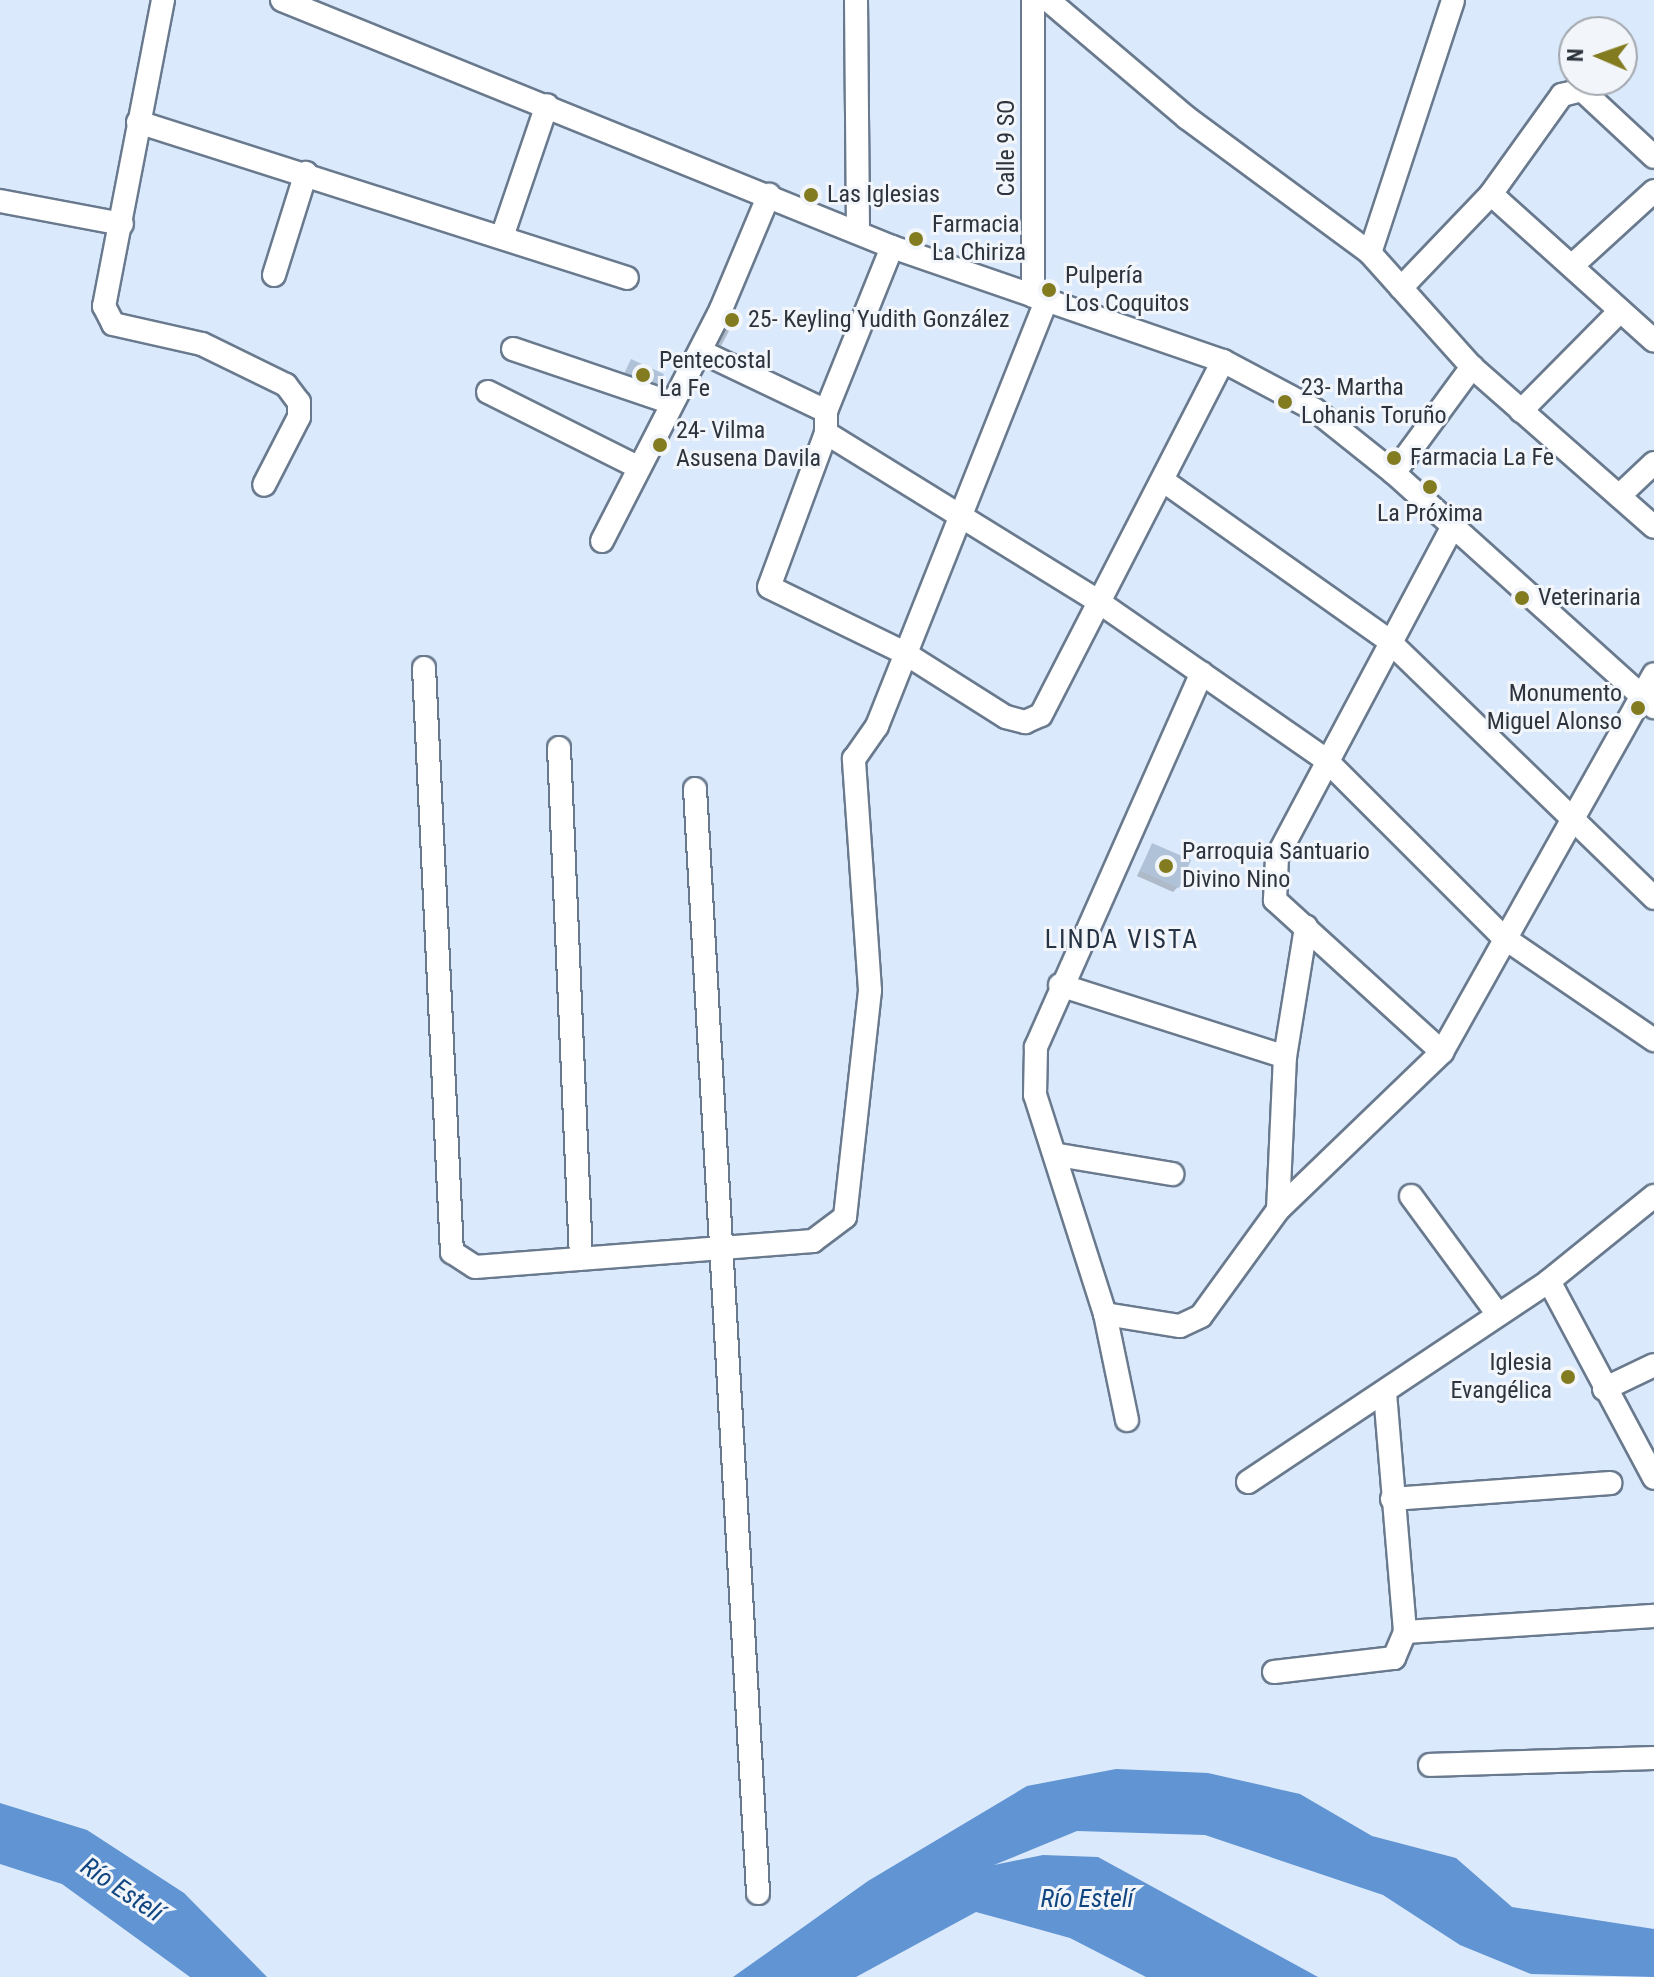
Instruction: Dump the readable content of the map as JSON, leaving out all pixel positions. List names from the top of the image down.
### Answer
{
  "streets": {
    "street": ["Calle 9 SO"]
  },
  "districts": ["LINDA VISTA"],
  "water": ["Río Estelí"],
  "places": [
    "Las Iglesias",
    "Farmacia La Chiriza",
    "Pulpería Los Coquitos",
    "25- Keyling Yudith González",
    "Pentecostal La Fe",
    "23- Martha Lohanis Toruño",
    "24- Vilma Asusena Davila",
    "Farmacia La Fe",
    "La Próxima",
    "Veterinaria",
    "Monumento Miguel Alonso",
    "Parroquia Santuario Divino Nino",
    "Iglesia Evangélica"
  ],
  "north": "left"
}
